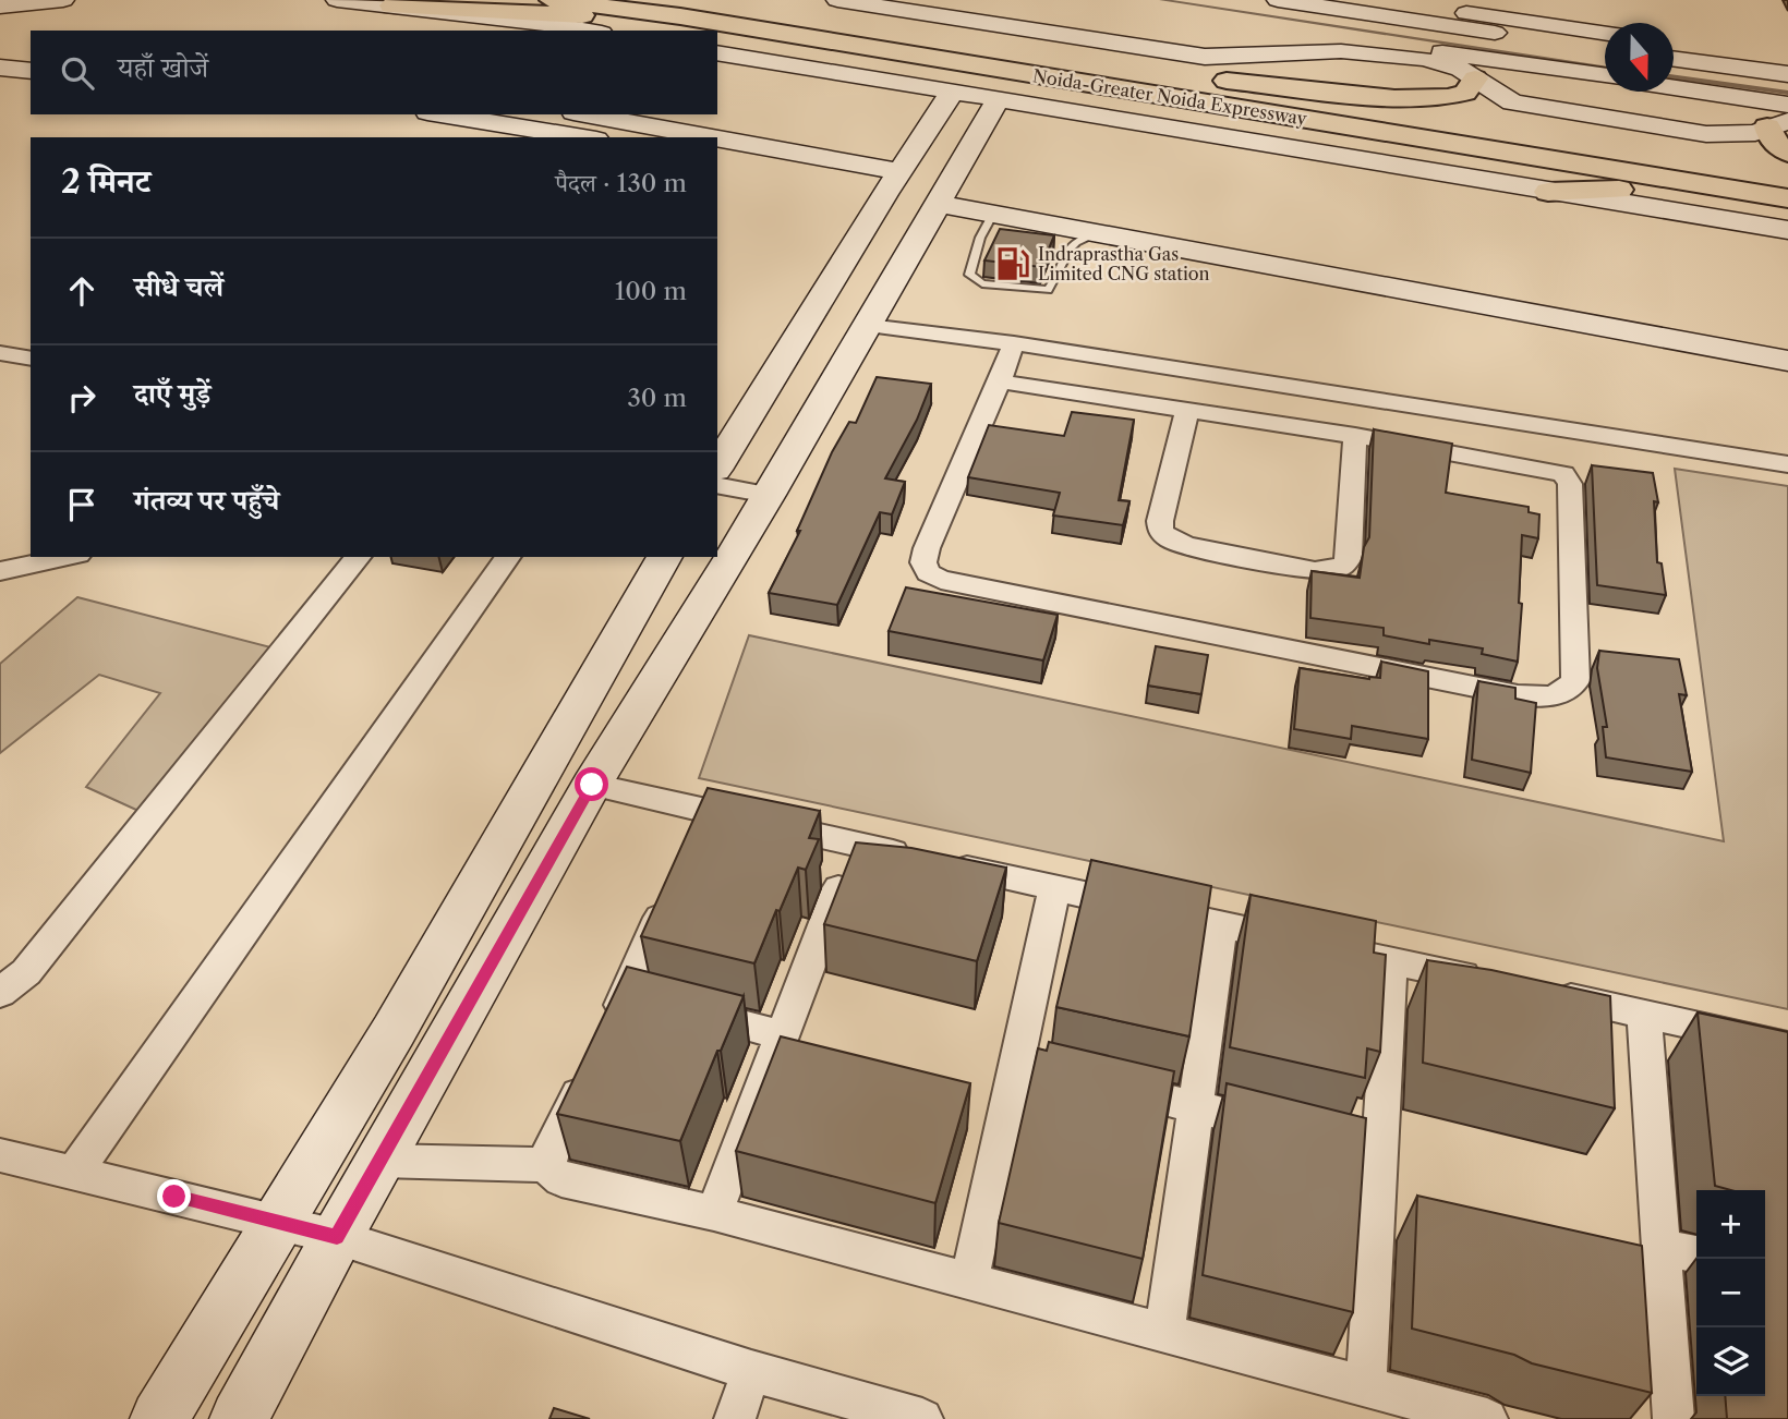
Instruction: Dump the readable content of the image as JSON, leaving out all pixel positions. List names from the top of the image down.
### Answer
{
  "streets": {
    "highway": ["Noida-Greater Noida Expressway"]
  },
  "places": {
    "fuel station": ["Indraprastha Gas Limited CNG station"]
  },
  "north": "bottom",
  "page": {
    "search": "यहाँ खोजें",
    "heading": ["2 मिनट", "पैदल · 130 m"],
    "list": [
      ["सीधे चलें", "100 m"],
      ["दाएँ मुड़ें", "30 m"],
      "गंतव्य पर पहुँचे"
    ],
    "map_buttons": ["+", "−"]
  }
}
